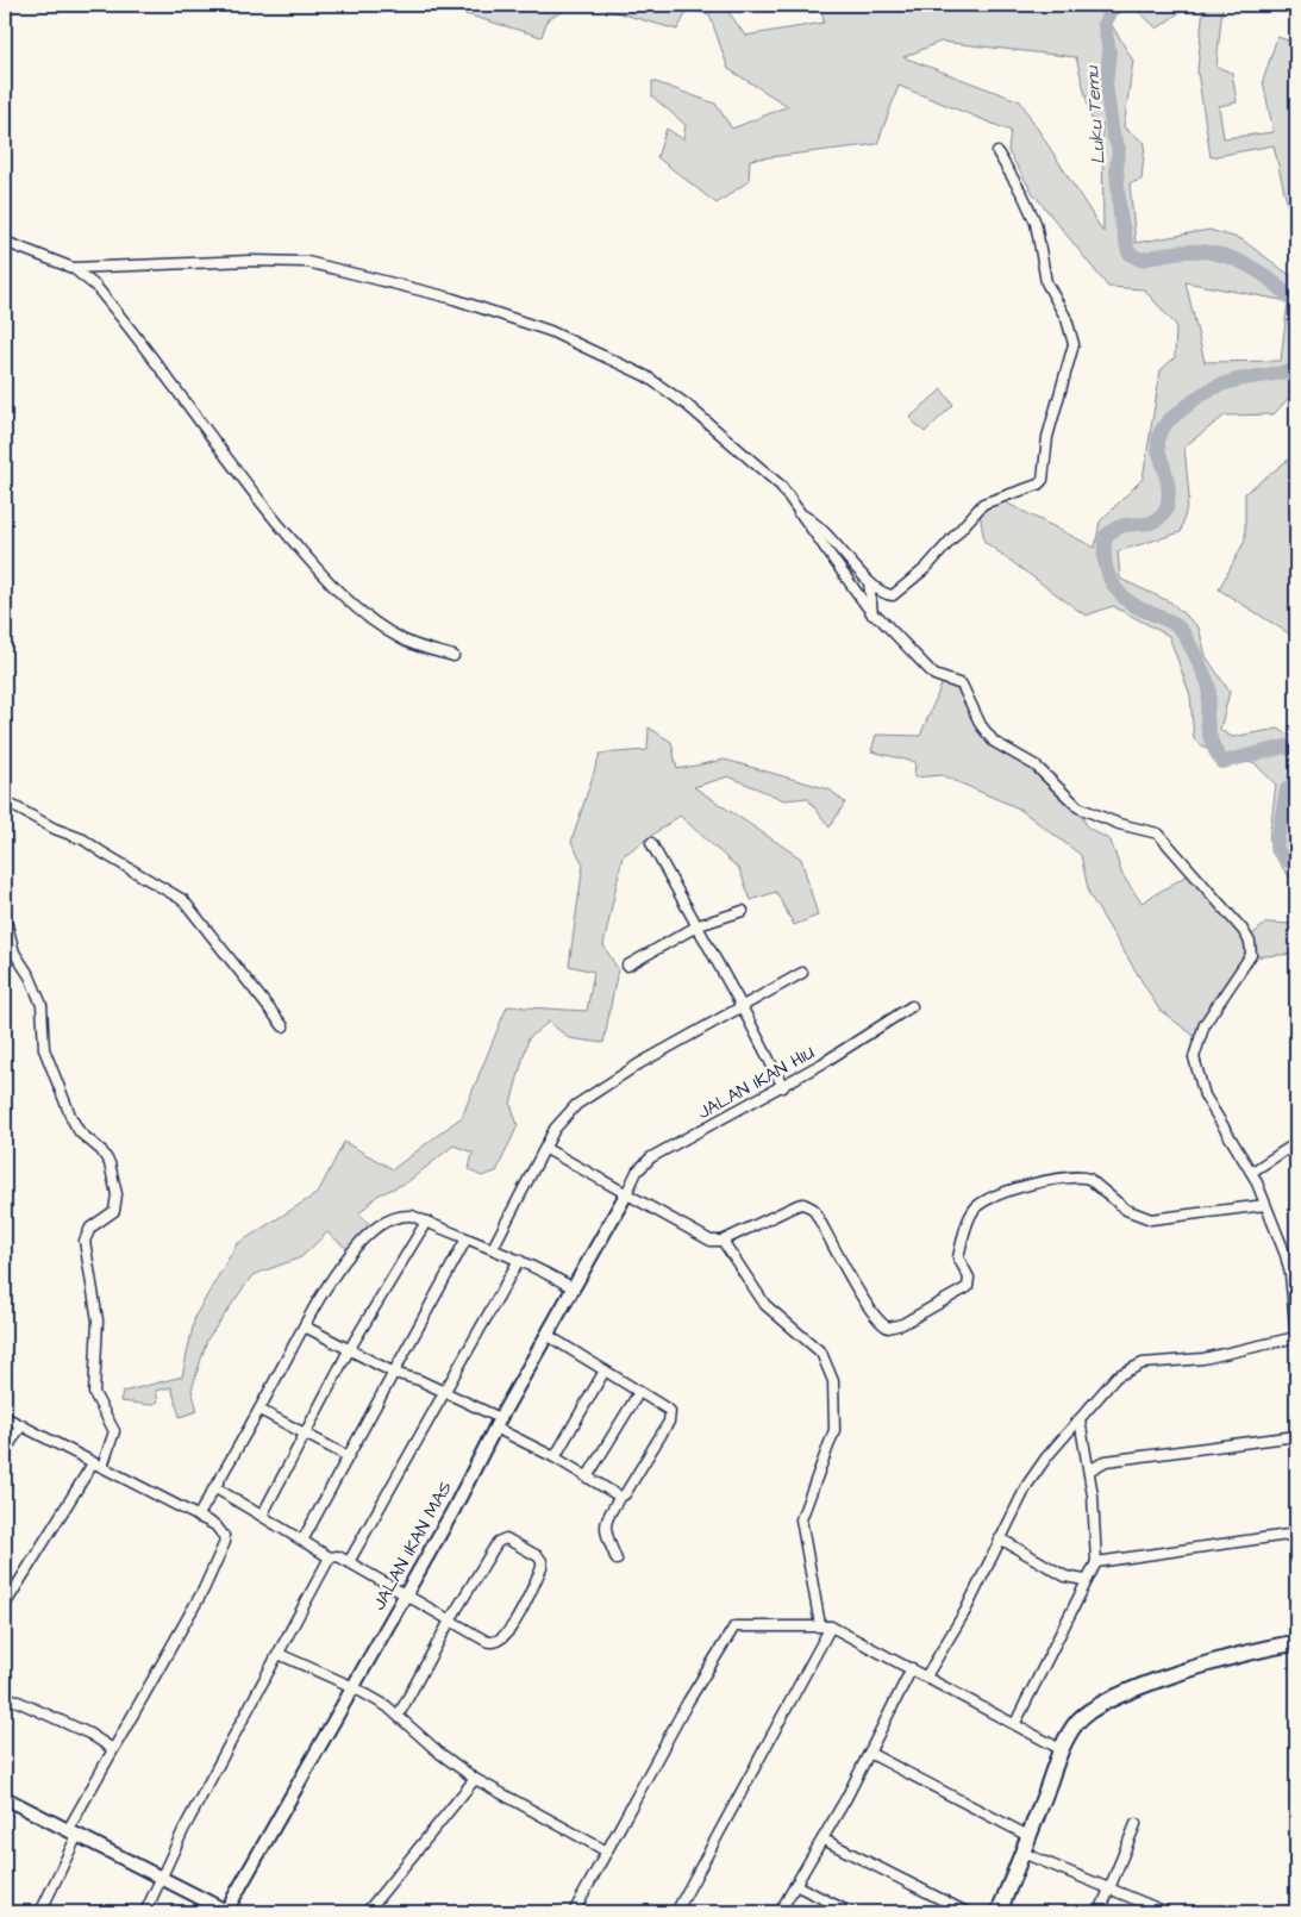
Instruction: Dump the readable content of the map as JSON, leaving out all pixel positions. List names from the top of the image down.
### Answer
{
  "streets": {
    "street": ["JALAN IKAN HIU", "JALAN IKAN MAS"]
  },
  "crossings": [
    ["JALAN IKAN HIU", "JALAN IKAN MAS"]
  ],
  "water": ["Luku Temu"]
}
